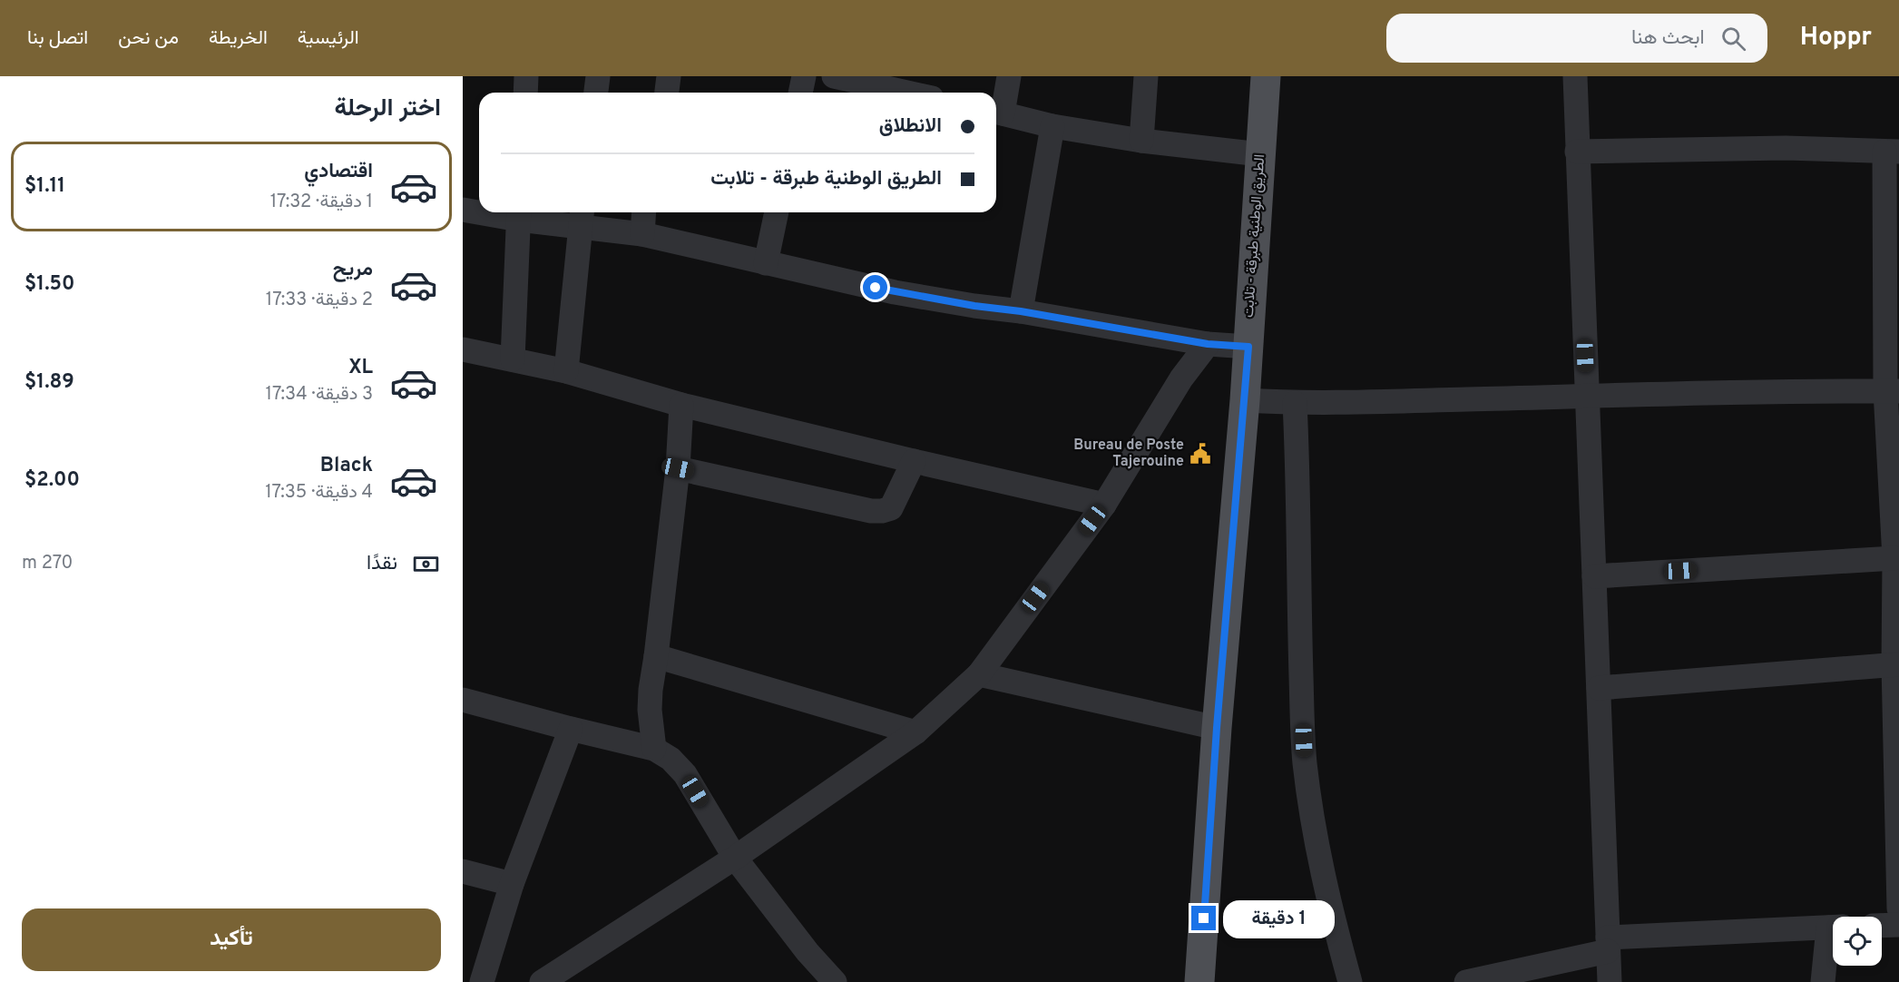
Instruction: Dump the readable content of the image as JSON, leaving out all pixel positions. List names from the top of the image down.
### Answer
{
  "streets": {
    "main road": ["الطريق الوطنية طبرقة - تلابت"]
  },
  "places": {
    "public building": ["Bureau de Poste Tajerouine"]
  },
  "page": {
    "header": "Hoppr",
    "search": "ابحث هنا",
    "nav": [
      "الرئيسية",
      "الخريطة",
      "من نحن",
      "اتصل بنا"
    ],
    "heading": "اختر الرحلة",
    "banner": ["الانطلاق", "الطريق الوطنية طبرقة - تلابت"],
    "list": [
      {
        "name": "اقتصادي",
        "note": "1 دقيقة · 17:32",
        "value": "$1.11"
      },
      {
        "name": "مريح",
        "note": "2 دقيقة · 17:33",
        "value": "$1.50"
      },
      {
        "name": "XL",
        "note": "3 دقيقة · 17:34",
        "value": "$1.89"
      },
      {
        "name": "Black",
        "note": "4 دقيقة · 17:35",
        "value": "$2.00"
      }
    ],
    "pay": ["نقدًا", "270 m"],
    "buttons": "تأكيد",
    "bubble": "1 دقيقة"
  }
}
